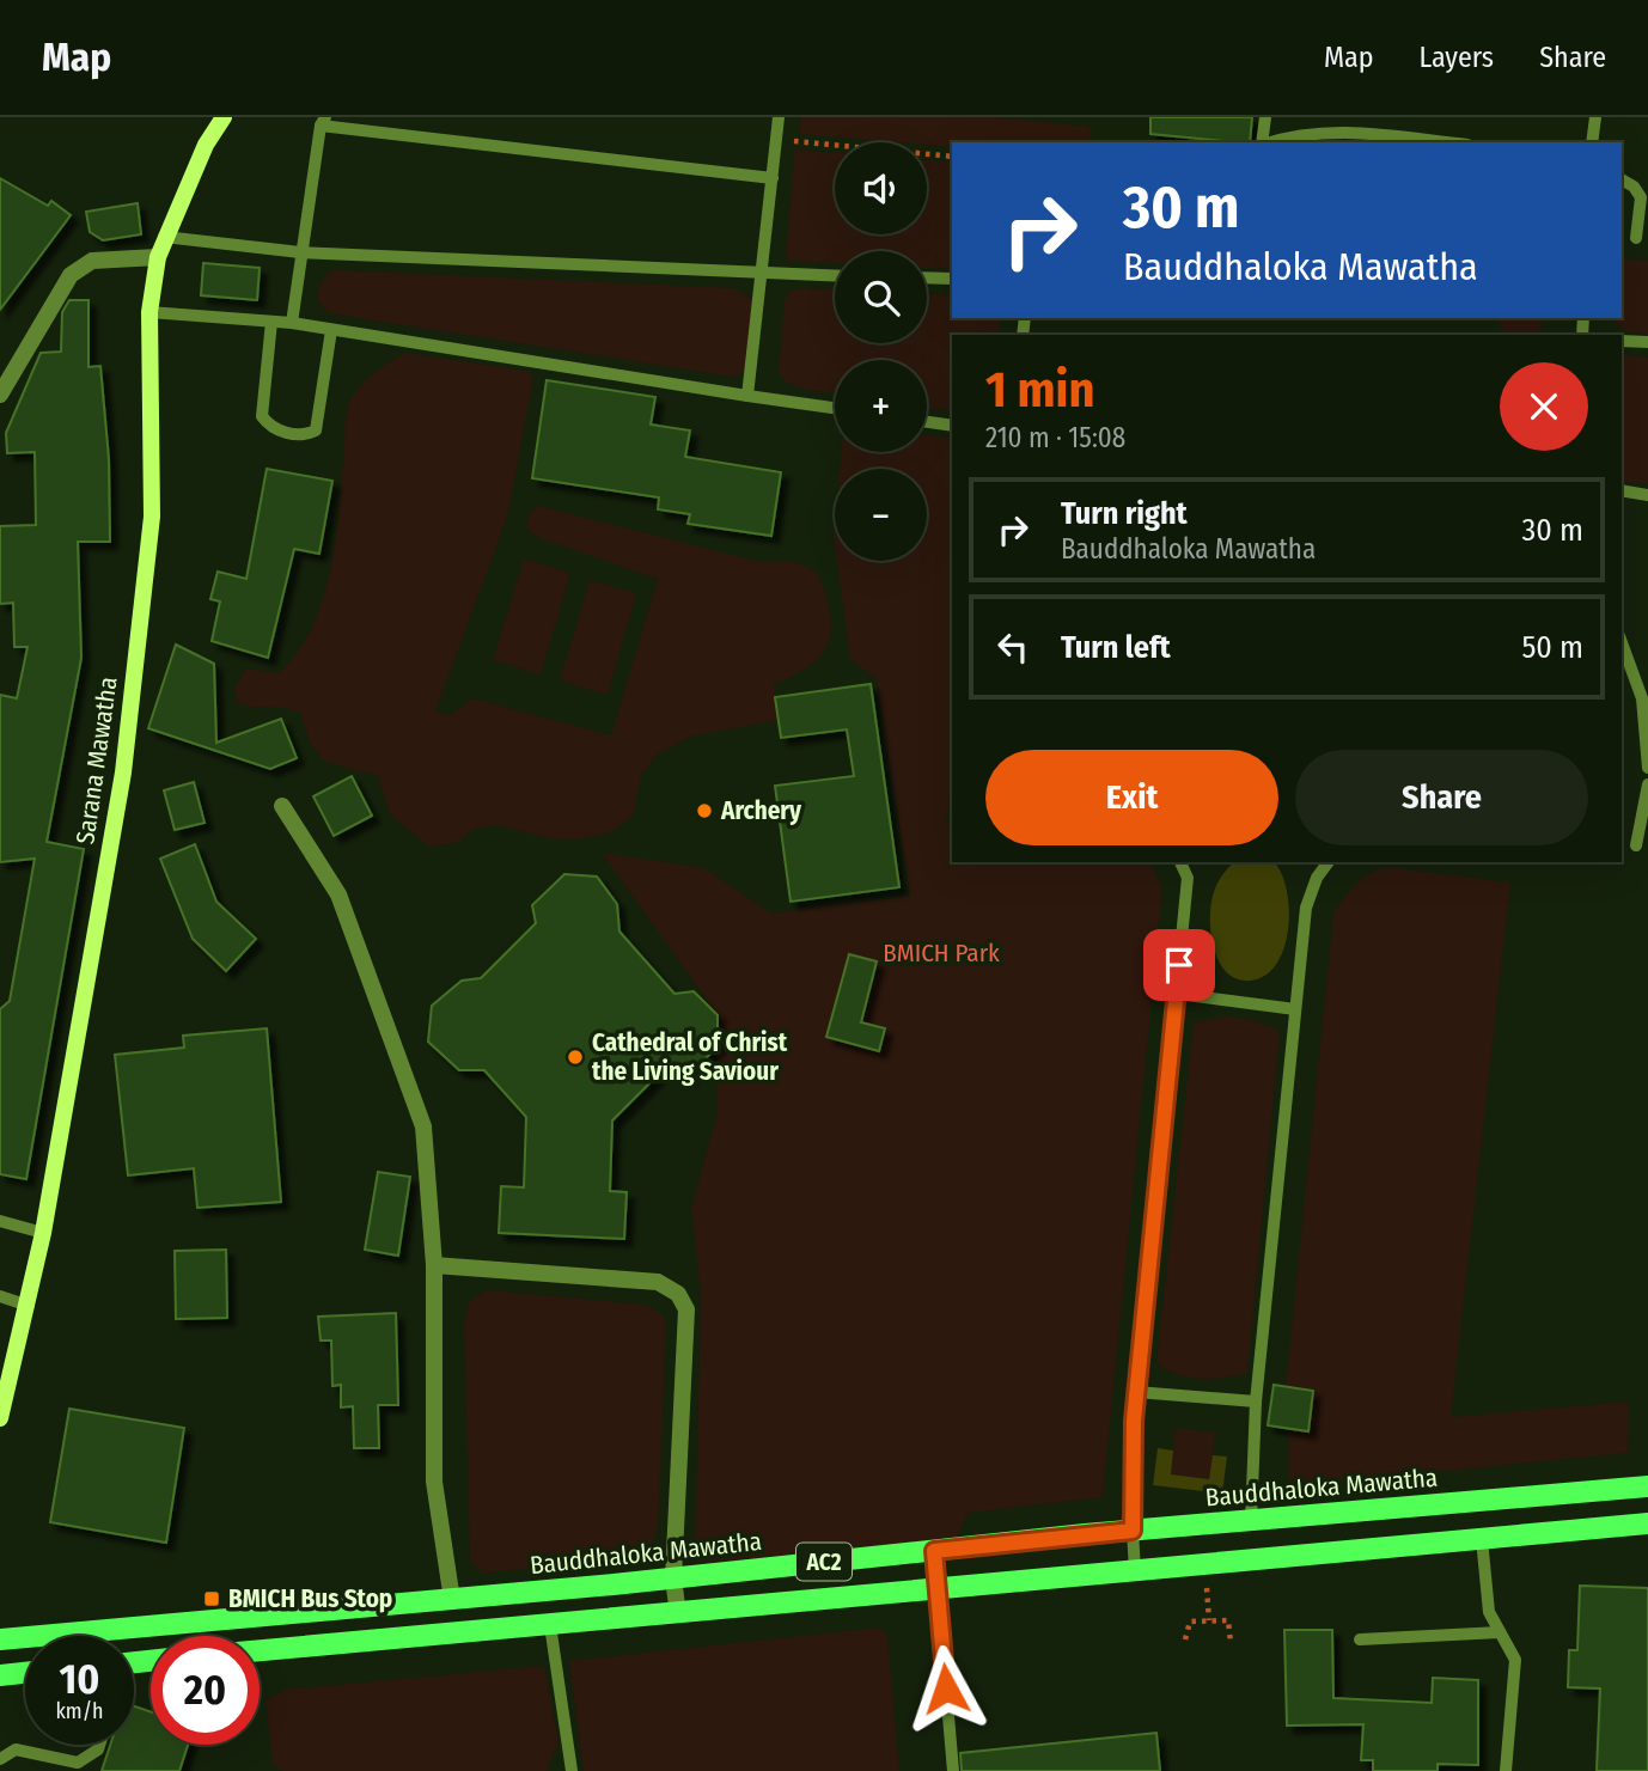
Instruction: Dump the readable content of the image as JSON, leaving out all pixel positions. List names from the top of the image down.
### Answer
{
  "streets": {
    "main road": ["Bauddhaloka Mawatha", "AC2"],
    "street": ["Sarana Mawatha"]
  },
  "parks": ["BMICH Park"],
  "places": {
    "other": ["Archery", "Cathedral of Christ the Living Saviour"],
    "transit": ["BMICH Bus Stop"]
  },
  "page": {
    "header": "Map",
    "nav": ["Map", "Layers", "Share"],
    "map_buttons": ["+", "−"],
    "turn": ["30 m", "Bauddhaloka Mawatha"],
    "heading": ["1 min", "210 m · 15:08"],
    "list": [
      {
        "name": "Turn right",
        "note": "Bauddhaloka Mawatha",
        "value": "30 m"
      },
      {
        "name": "Turn left",
        "value": "50 m"
      }
    ],
    "buttons": ["Exit", "Share"],
    "speed": "10 km/h",
    "limit": "20"
  }
}
